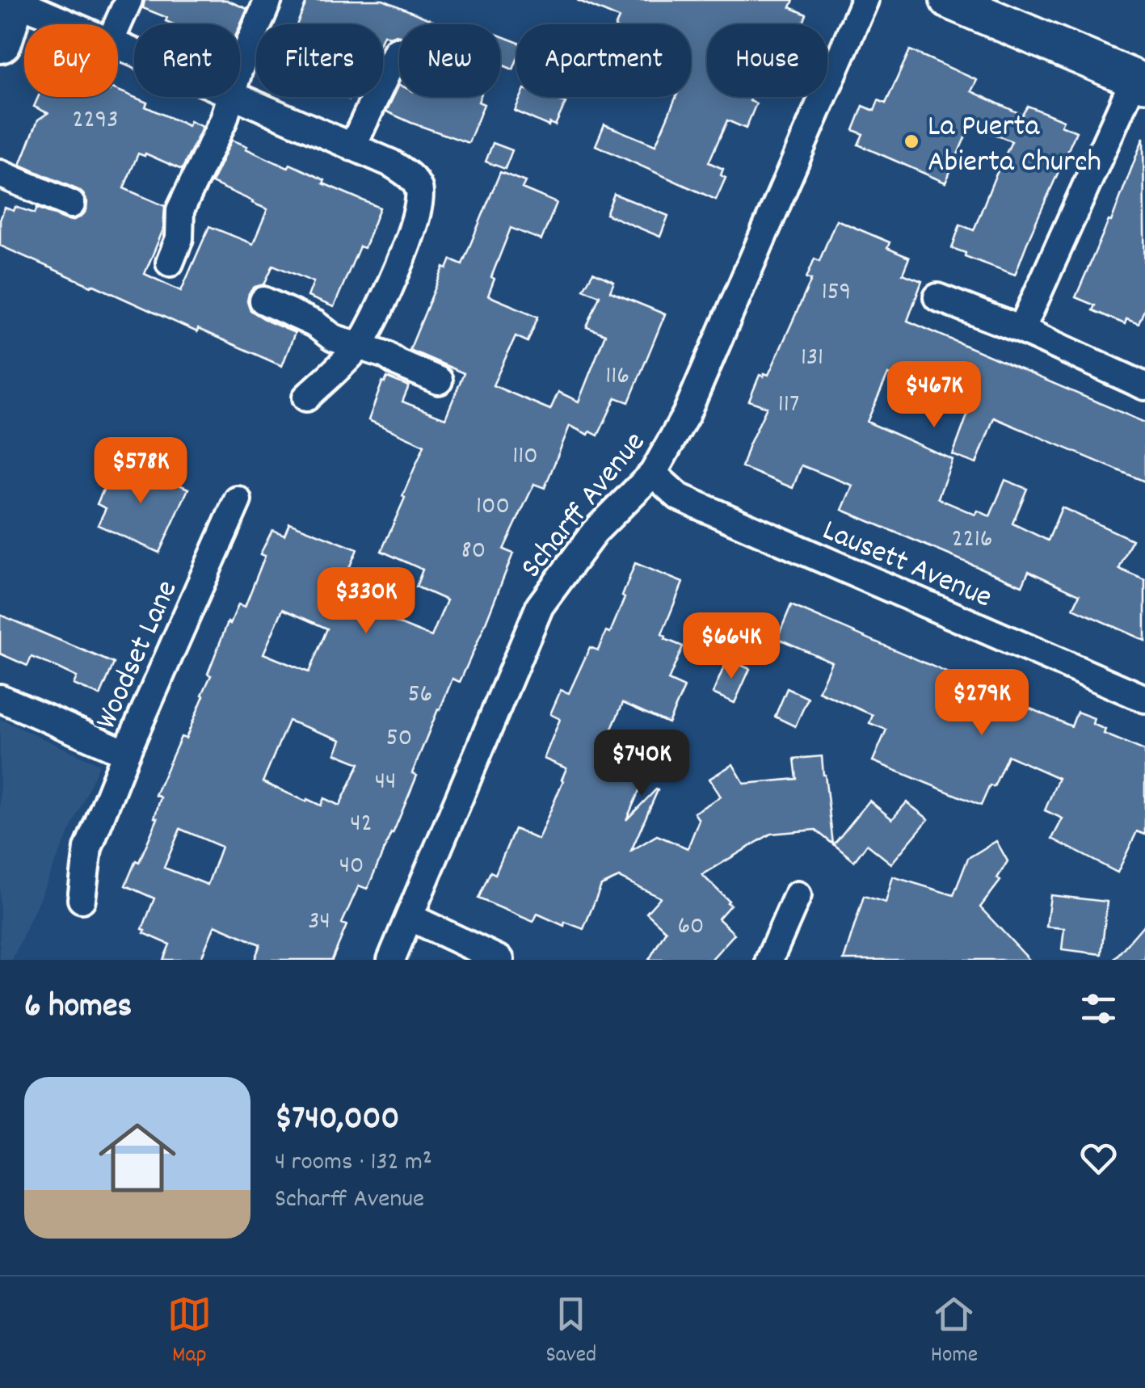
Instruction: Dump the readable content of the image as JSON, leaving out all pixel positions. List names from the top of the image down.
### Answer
{
  "streets": {
    "street": ["Scharff Avenue", "Lausett Avenue", "Woodset Lane"]
  },
  "crossings": [
    ["Scharff Avenue", "Lausett Avenue"]
  ],
  "places": ["La Puerta Abierta Church"],
  "house_numbers": [
    "2293",
    "159",
    "131",
    "116",
    "117",
    "110",
    "100",
    "2216",
    "80",
    "56",
    "50",
    "44",
    "42",
    "40",
    "34",
    "60"
  ],
  "page": {
    "chip": [
      "Buy",
      "Rent",
      "Filters",
      "New",
      "Apartment",
      "House"
    ],
    "price": [
      "$467K",
      "$578K",
      "$330K",
      "$664K",
      "$279K",
      "$740K"
    ],
    "heading": "6 homes",
    "list": [
      {
        "name": "$740,000",
        "note": "4 rooms · 132 m² · Scharff Avenue"
      }
    ],
    "tabs": ["Map", "Saved", "Home"]
  }
}
